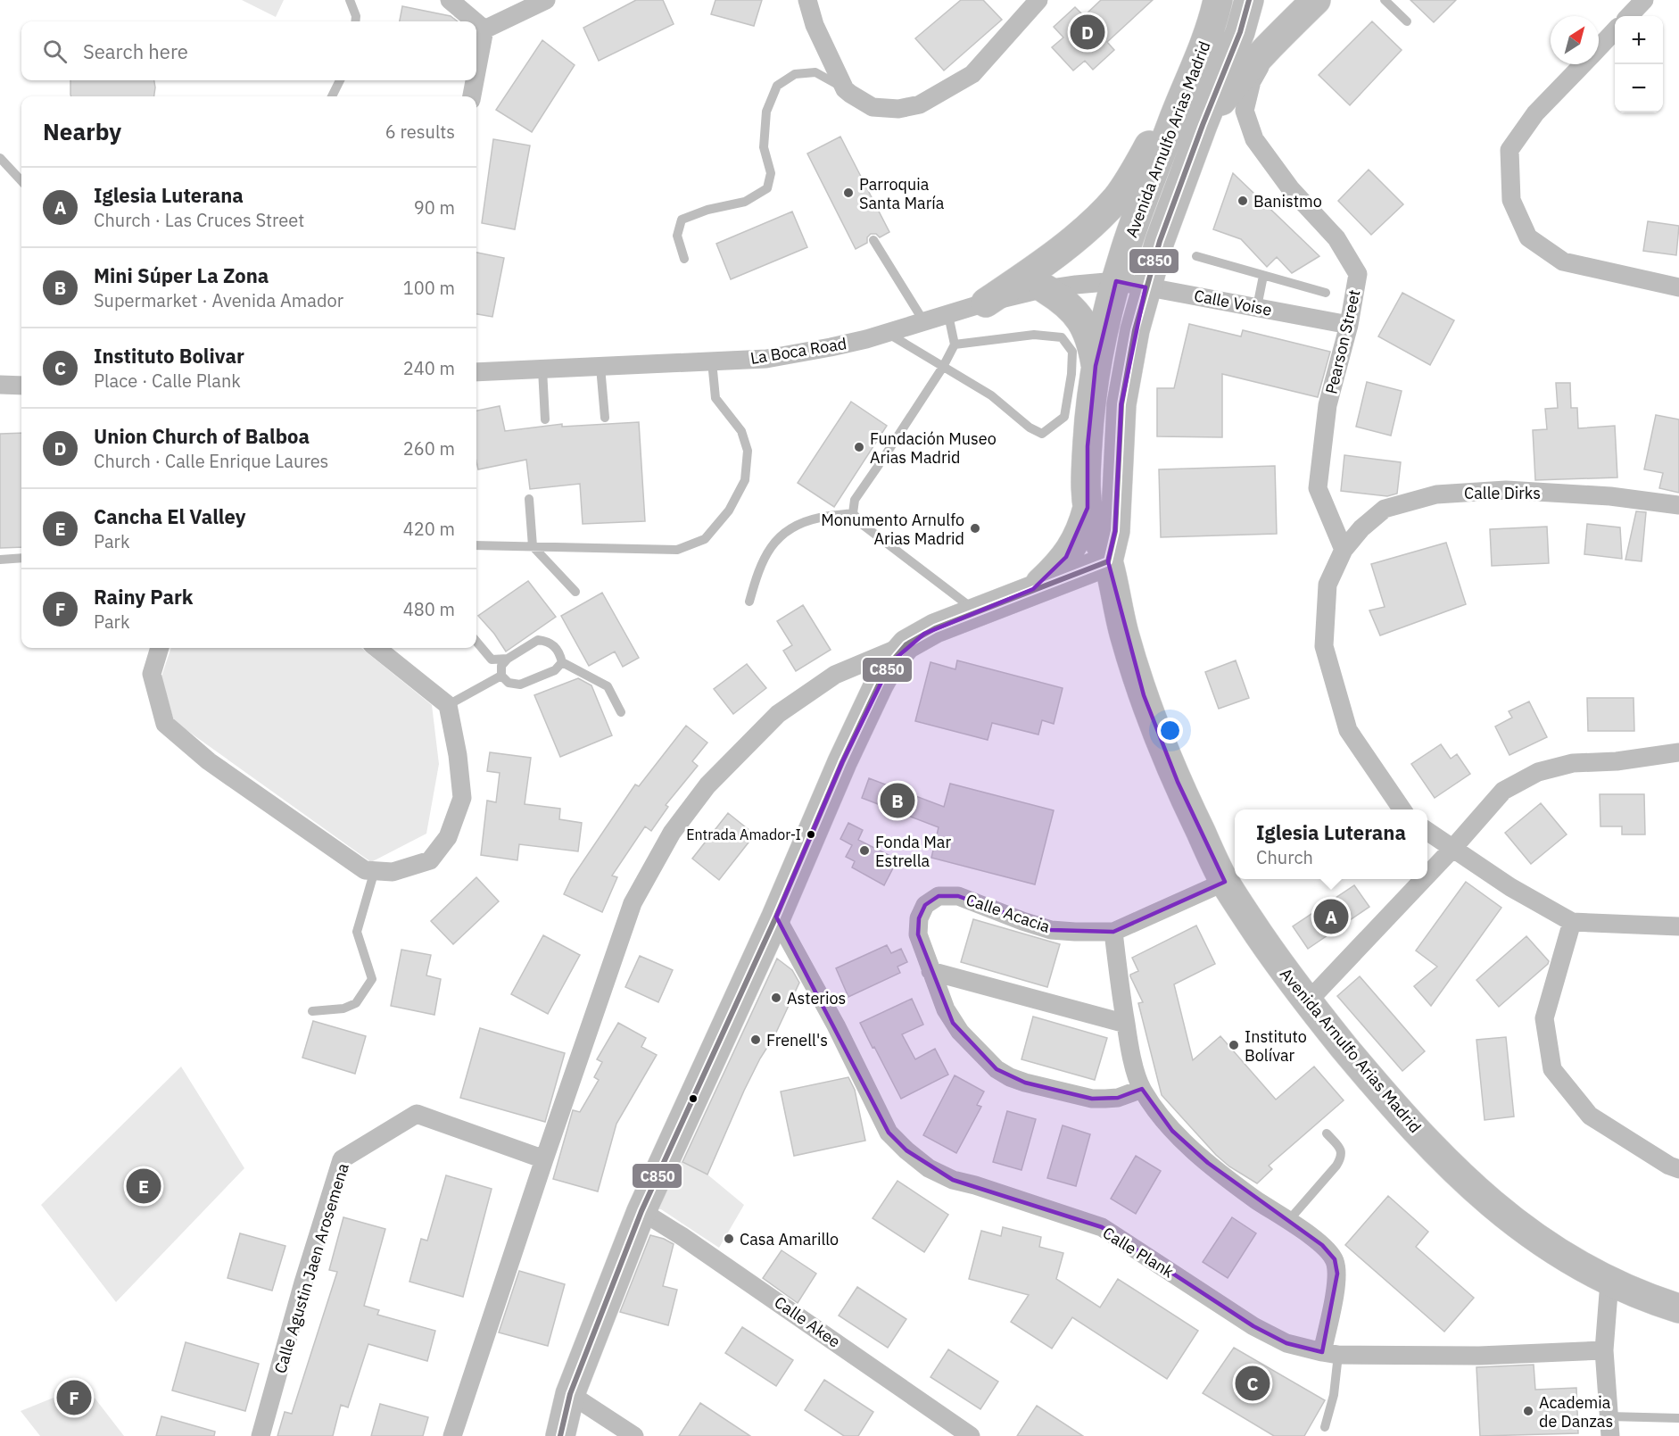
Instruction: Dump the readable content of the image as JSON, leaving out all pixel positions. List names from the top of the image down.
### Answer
{
  "streets": {
    "main road": ["Avenida Arnulfo Arias Madrid"],
    "street": [
      "Calle Voise",
      "Pearson Street",
      "La Boca Road",
      "Calle Dirks",
      "Calle Acacia",
      "Calle Plank",
      "Calle Agustin Jaen Arosemena",
      "Calle Akee"
    ]
  },
  "crossings": [
    ["Avenida Arnulfo Arias Madrid", "Calle Voise"],
    ["Avenida Arnulfo Arias Madrid", "La Boca Road"],
    ["Calle Voise", "Pearson Street"],
    ["Calle Voise", "La Boca Road"],
    ["Pearson Street", "Calle Dirks"]
  ],
  "places": [
    "Parroquia Santa María",
    "Banistmo",
    "Fundación Museo Arias Madrid",
    "Monumento Arnulfo Arias Madrid",
    "Entrada Amador-I",
    "Fonda Mar Estrella",
    "Asterios",
    "Frenell's",
    "Instituto Bolívar",
    "Casa Amarillo",
    "Academia de Danzas"
  ],
  "lines": ["transit line C850"],
  "north": "top right",
  "page": {
    "pins": [
      "D",
      "B",
      "A",
      "E",
      "C",
      "F"
    ],
    "map_buttons": ["+", "−"],
    "search": "Search here",
    "heading": ["Nearby", "6 results"],
    "list": [
      {
        "mark": "A",
        "name": "Iglesia Luterana",
        "note": "Church · Las Cruces Street",
        "value": "90 m"
      },
      {
        "mark": "B",
        "name": "Mini Súper La Zona",
        "note": "Supermarket · Avenida Amador",
        "value": "100 m"
      },
      {
        "mark": "C",
        "name": "Instituto Bolivar",
        "note": "Place · Calle Plank",
        "value": "240 m"
      },
      {
        "mark": "D",
        "name": "Union Church of Balboa",
        "note": "Church · Calle Enrique Laures",
        "value": "260 m"
      },
      {
        "mark": "E",
        "name": "Cancha El Valley",
        "note": "Park",
        "value": "420 m"
      },
      {
        "mark": "F",
        "name": "Rainy Park",
        "note": "Park",
        "value": "480 m"
      }
    ],
    "popup": ["Iglesia Luterana", "Church"]
  }
}
